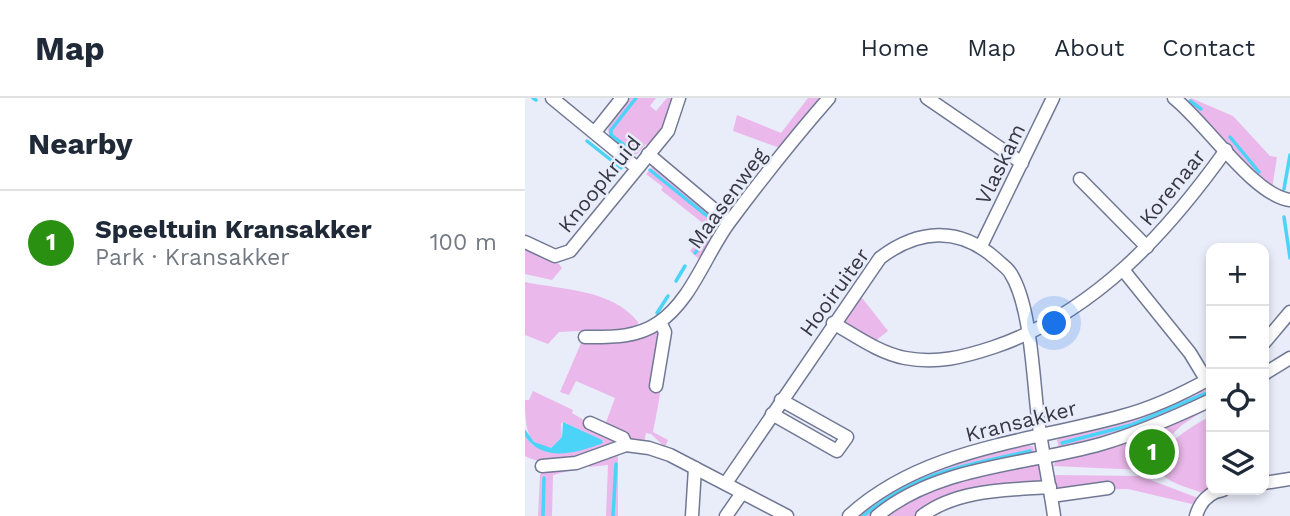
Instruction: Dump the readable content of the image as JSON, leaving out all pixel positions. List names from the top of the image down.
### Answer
{
  "streets": {
    "street": [
      "Vlaskam",
      "Knoopkruid",
      "Korenaar",
      "Maasenweg",
      "Hooiruiter",
      "Kransakker"
    ]
  },
  "crossings": [
    ["Vlaskam", "Hooiruiter"],
    ["Korenaar", "Hooiruiter"],
    ["Hooiruiter", "Kransakker"]
  ],
  "page": {
    "header": "Map",
    "nav": [
      "Home",
      "Map",
      "About",
      "Contact"
    ],
    "heading": "Nearby",
    "list": [
      {
        "mark": "1",
        "name": "Speeltuin Kransakker",
        "note": "Park · Kransakker",
        "value": "100 m"
      }
    ],
    "map_buttons": ["+", "−"],
    "pins": "1"
  }
}
